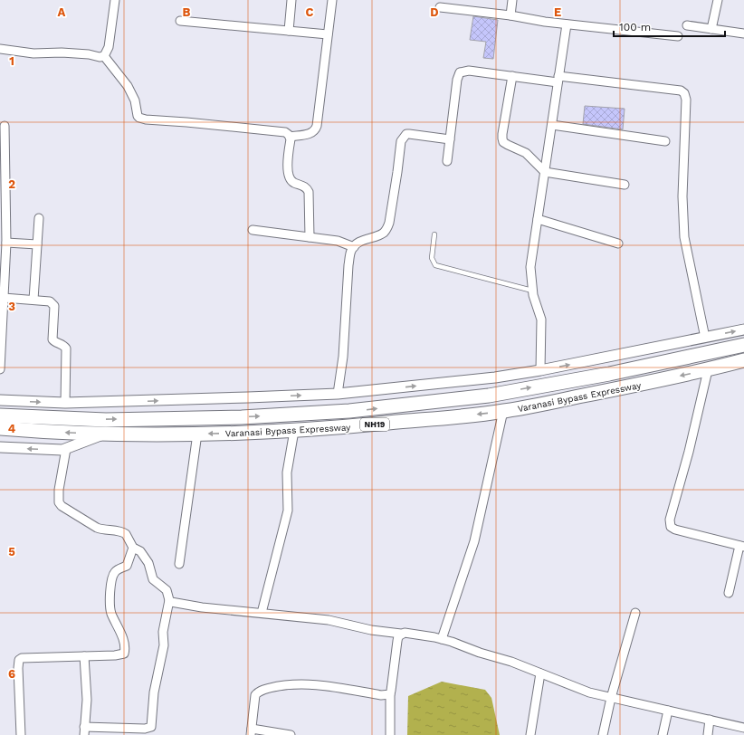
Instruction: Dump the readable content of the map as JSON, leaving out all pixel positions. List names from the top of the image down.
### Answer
{
  "streets": {
    "highway": ["Varanasi Bypass Expressway", "NH19"]
  },
  "scale_bar": "100 m",
  "grid": {
    "columns": [
      "A",
      "B",
      "C",
      "D",
      "E"
    ],
    "rows": [
      "1",
      "2",
      "3",
      "4",
      "5",
      "6"
    ]
  }
}
